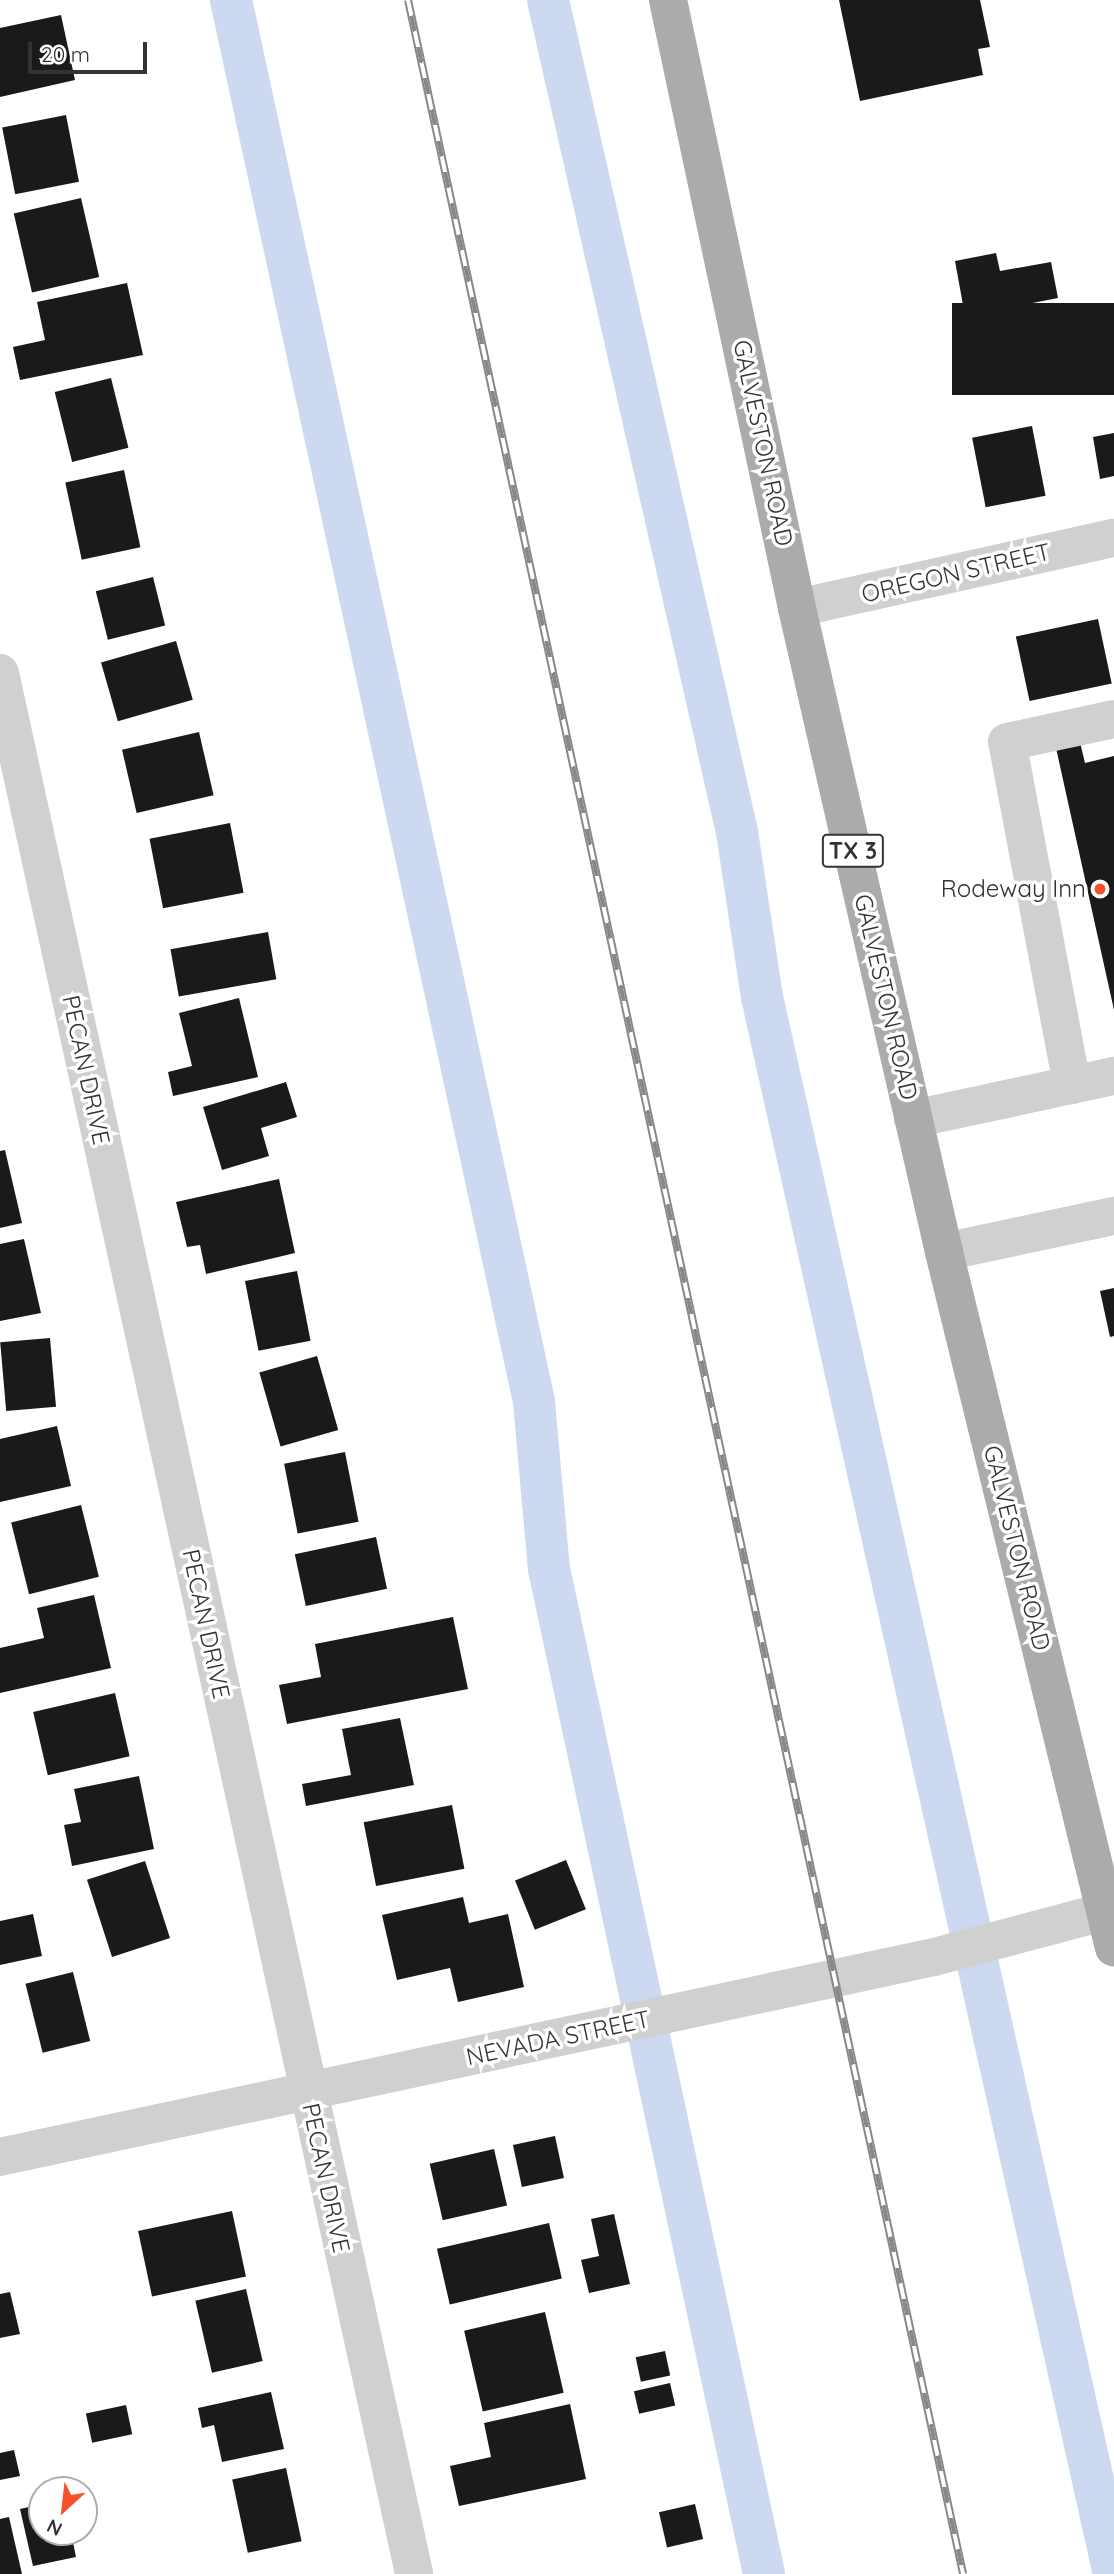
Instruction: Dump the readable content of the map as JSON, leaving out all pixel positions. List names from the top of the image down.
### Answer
{
  "streets": {
    "main road": ["GALVESTON ROAD", "TX 3"],
    "street": ["OREGON STREET", "PECAN DRIVE", "NEVADA STREET"]
  },
  "crossings": [
    ["GALVESTON ROAD", "OREGON STREET"],
    ["GALVESTON ROAD", "NEVADA STREET"],
    ["PECAN DRIVE", "NEVADA STREET"]
  ],
  "places": ["Rodeway Inn"],
  "scale_bar": "20 m",
  "north": "bottom left"
}
